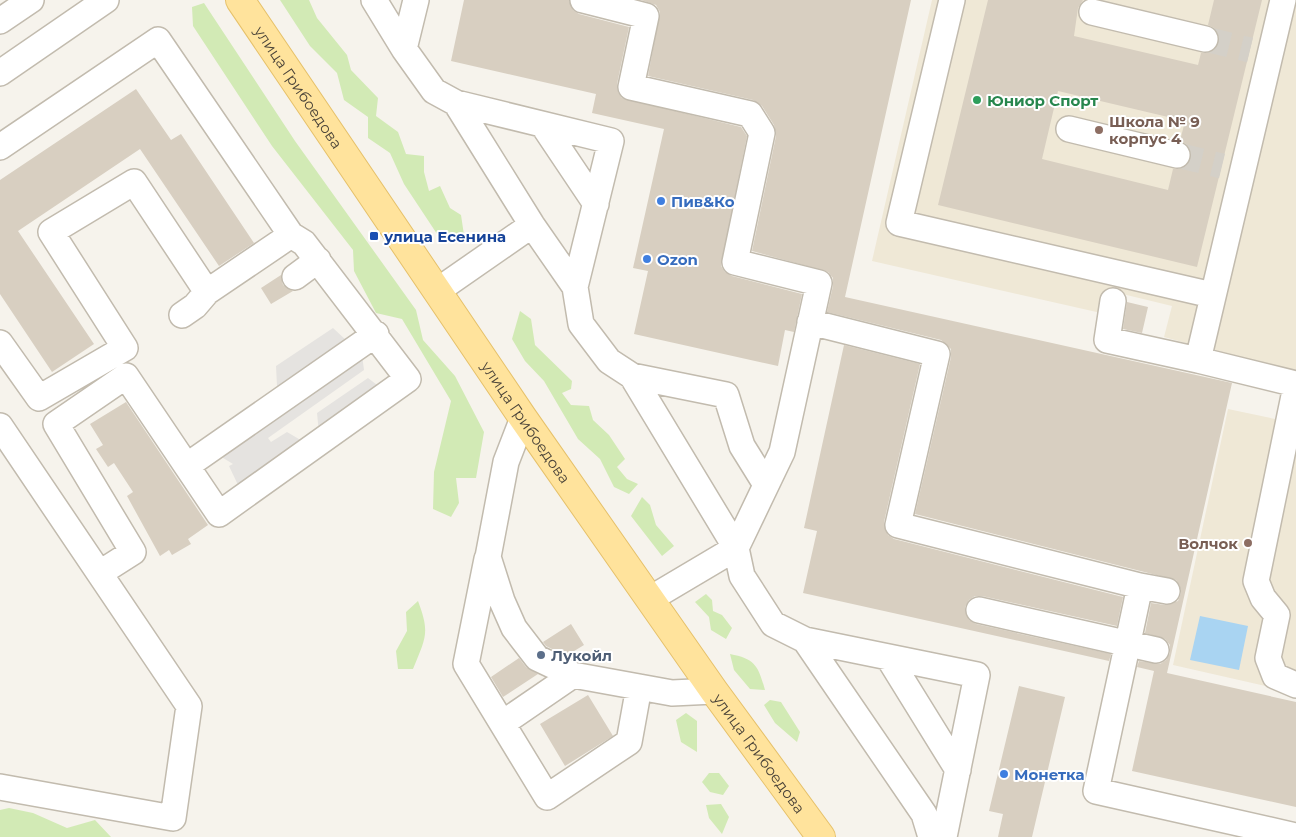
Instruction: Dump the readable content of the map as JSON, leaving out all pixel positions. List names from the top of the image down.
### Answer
{
  "streets": {
    "main road": ["улица Грибоедова"]
  },
  "places": {
    "other": [
      "Юниор Спорт",
      "Школа № 9 корпус 4",
      "Пив&Ко",
      "Ozon",
      "Волчок",
      "Лукойл",
      "Монетка"
    ],
    "transit": ["улица Есенина"]
  }
}
